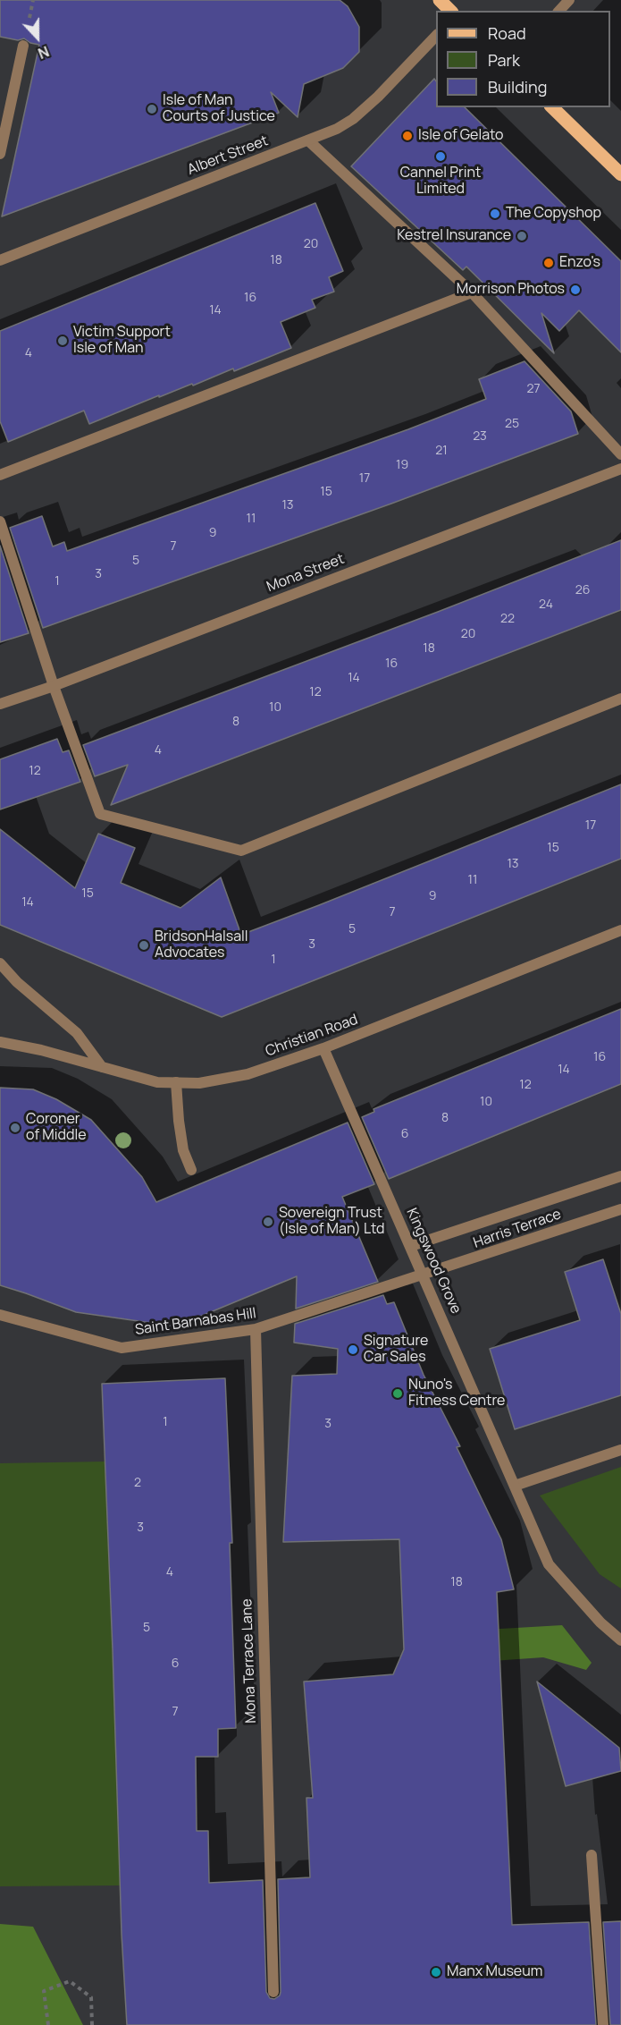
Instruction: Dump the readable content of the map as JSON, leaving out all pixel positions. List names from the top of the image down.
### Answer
{
  "streets": {
    "street": [
      "Albert Street",
      "Mona Street",
      "Christian Road",
      "Harris Terrace",
      "Kingswood Grove",
      "Saint Barnabas Hill",
      "Mona Terrace Lane"
    ]
  },
  "crossings": [
    ["Christian Road", "Kingswood Grove"],
    ["Harris Terrace", "Kingswood Grove"],
    ["Harris Terrace", "Saint Barnabas Hill"],
    ["Kingswood Grove", "Saint Barnabas Hill"],
    ["Saint Barnabas Hill", "Mona Terrace Lane"]
  ],
  "places": [
    "Isle of Man Courts of Justice",
    "Isle of Gelato",
    "Cannel Print Limited",
    "The Copyshop",
    "Kestrel Insurance",
    "Enzo's",
    "Morrison Photos",
    "Victim Support Isle of Man",
    "BridsonHalsall Advocates",
    "Coroner of Middle",
    "Sovereign Trust (Isle of Man) Ltd",
    "Signature Car Sales",
    "Nuno's Fitness Centre",
    "Manx Museum"
  ],
  "house_numbers": [
    "20",
    "18",
    "16",
    "14",
    "4",
    "27",
    "25",
    "23",
    "21",
    "19",
    "17",
    "15",
    "13",
    "11",
    "9",
    "7",
    "5",
    "3",
    "1",
    "26",
    "24",
    "22",
    "20",
    "18",
    "16",
    "14",
    "12",
    "10",
    "8",
    "4",
    "12",
    "17",
    "15",
    "13",
    "11",
    "15",
    "9",
    "14",
    "7",
    "5",
    "3",
    "1",
    "16",
    "14",
    "12",
    "10",
    "8",
    "6",
    "1",
    "3",
    "2",
    "3",
    "4",
    "18",
    "5",
    "6",
    "7"
  ],
  "legend": ["Road", "Park", "Building"],
  "north": "bottom"
}
